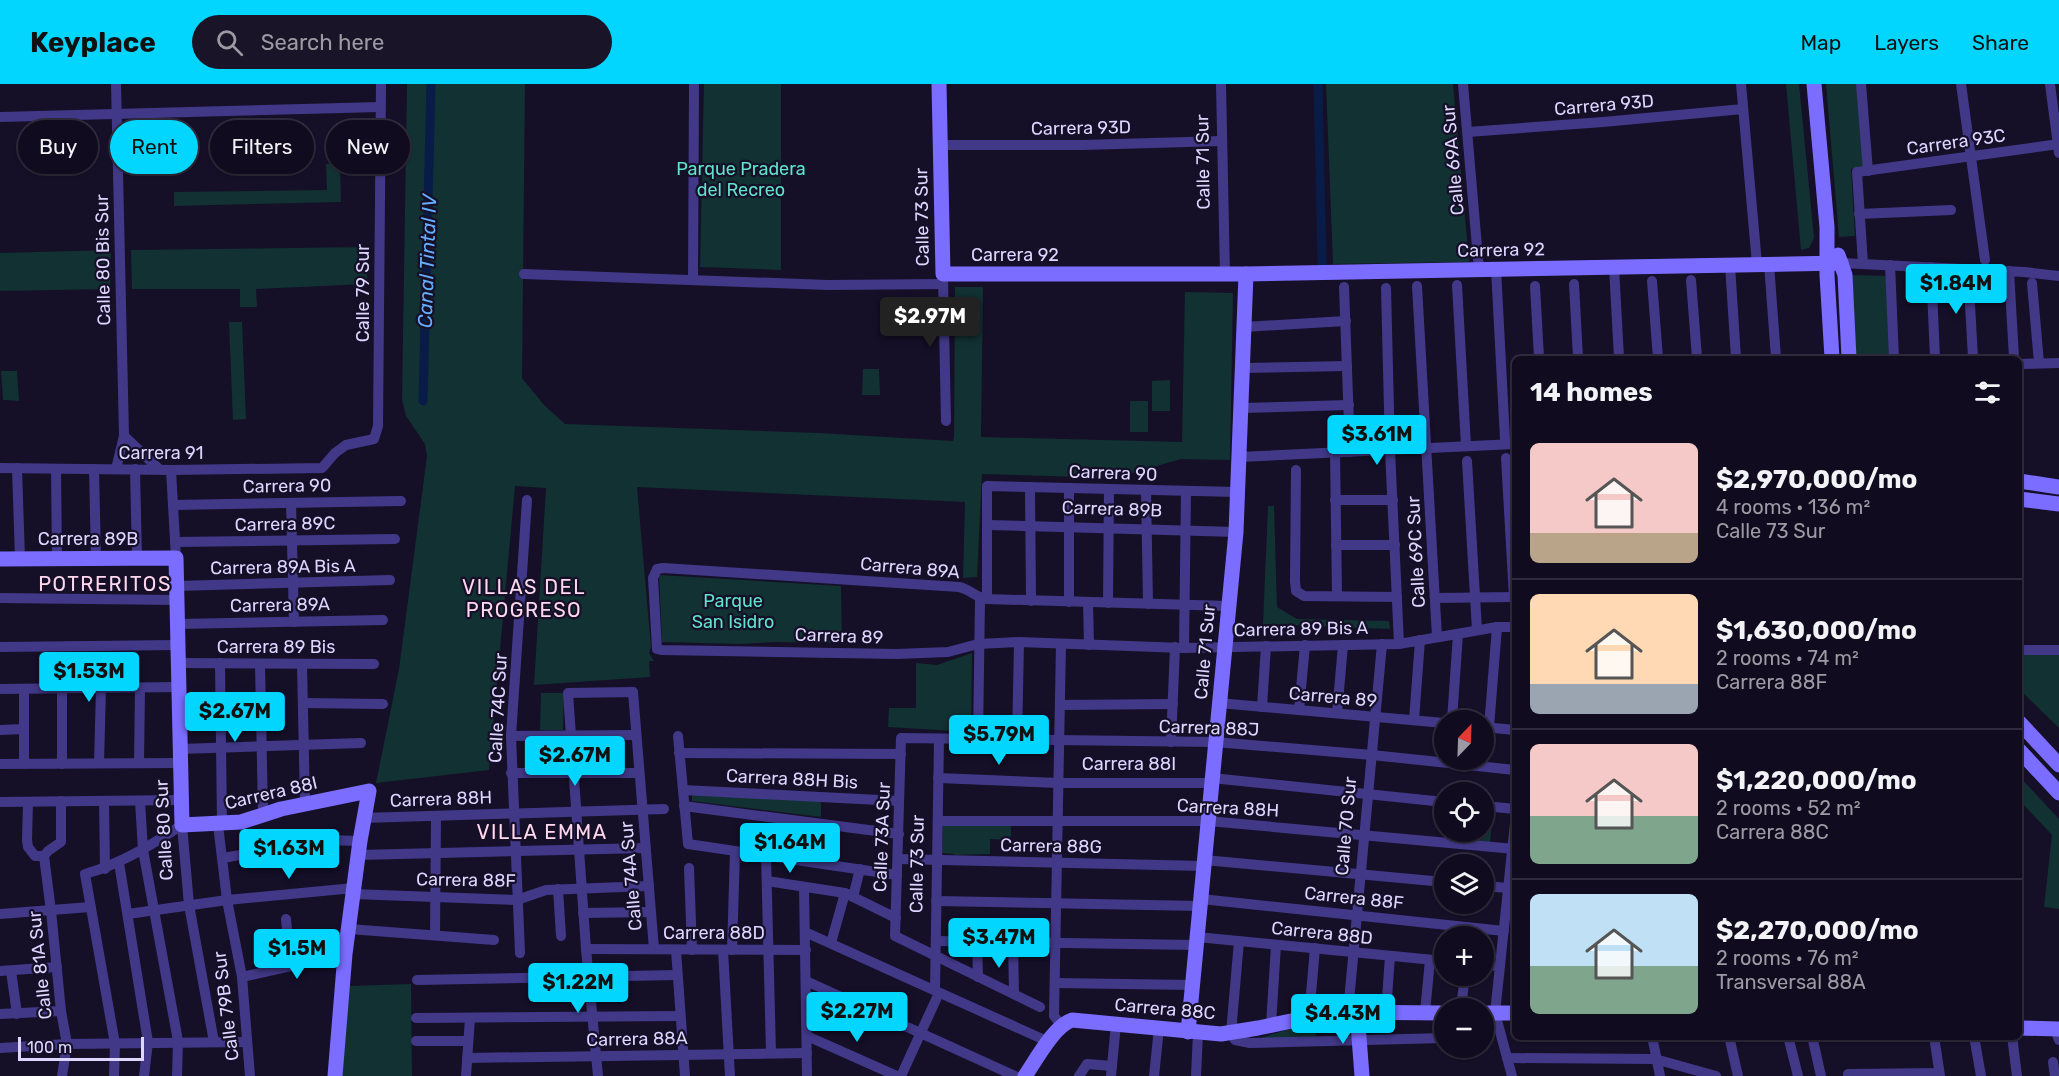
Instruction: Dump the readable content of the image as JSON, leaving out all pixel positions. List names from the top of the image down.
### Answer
{
  "streets": {
    "street": [
      "Carrera 93D",
      "Carrera 93C",
      "Calle 69A Sur",
      "Calle 71 Sur",
      "Calle 73 Sur",
      "Carrera 92",
      "Calle 80 Bis Sur",
      "Calle 79 Sur",
      "Carrera 91",
      "Carrera 90",
      "Carrera 89B",
      "Carrera 89C",
      "Calle 69C Sur",
      "Carrera 89A Bis A",
      "Carrera 89A",
      "Carrera 89 Bis A",
      "Carrera 89",
      "Carrera 89 Bis",
      "Calle 74C Sur",
      "Carrera 88J",
      "Carrera 88I",
      "Carrera 88H Bis",
      "Carrera 88H",
      "Calle 70 Sur",
      "Calle 80 Sur",
      "Calle 73A Sur",
      "Carrera 88G",
      "Calle 74A Sur",
      "Carrera 88F",
      "Carrera 88D",
      "Calle 81A Sur",
      "Calle 79B Sur",
      "Carrera 88C",
      "Carrera 88A"
    ]
  },
  "crossings": [
    ["Carrera 93D", "Calle 69A Sur"],
    ["Carrera 93D", "Calle 71 Sur"],
    ["Carrera 93D", "Calle 73 Sur"],
    ["Calle 69A Sur", "Carrera 92"],
    ["Calle 71 Sur", "Carrera 92"],
    ["Calle 71 Sur", "Carrera 90"],
    ["Calle 71 Sur", "Carrera 89B"],
    ["Calle 71 Sur", "Carrera 89A"],
    ["Calle 71 Sur", "Carrera 89 Bis A"],
    ["Calle 71 Sur", "Carrera 89"],
    ["Calle 71 Sur", "Carrera 88J"],
    ["Calle 71 Sur", "Carrera 88I"],
    ["Calle 71 Sur", "Carrera 88H"],
    ["Calle 71 Sur", "Carrera 88G"],
    ["Calle 71 Sur", "Carrera 88F"],
    ["Calle 71 Sur", "Carrera 88D"],
    ["Calle 71 Sur", "Carrera 88C"],
    ["Calle 73 Sur", "Carrera 92"],
    ["Calle 73 Sur", "Carrera 88J"],
    ["Calle 73 Sur", "Carrera 88I"],
    ["Calle 73 Sur", "Carrera 88H"],
    ["Calle 73 Sur", "Calle 73A Sur"],
    ["Calle 73 Sur", "Carrera 88G"],
    ["Calle 73 Sur", "Carrera 88F"],
    ["Calle 73 Sur", "Carrera 88D"],
    ["Calle 80 Bis Sur", "Carrera 91"],
    ["Calle 79 Sur", "Carrera 91"],
    ["Carrera 91", "Calle 80 Sur"],
    ["Carrera 90", "Carrera 89B"],
    ["Carrera 90", "Calle 80 Sur"],
    ["Carrera 89B", "Carrera 89C"],
    ["Carrera 89B", "Calle 80 Sur"],
    ["Carrera 89C", "Calle 80 Sur"],
    ["Calle 69C Sur", "Carrera 89 Bis A"],
    ["Carrera 89A Bis A", "Calle 80 Sur"],
    ["Carrera 89A", "Carrera 89"],
    ["Carrera 89A", "Calle 80 Sur"],
    ["Carrera 89 Bis A", "Carrera 89"],
    ["Carrera 89 Bis A", "Calle 70 Sur"],
    ["Carrera 89", "Calle 70 Sur"],
    ["Carrera 89 Bis", "Calle 80 Sur"],
    ["Carrera 89 Bis", "Calle 79B Sur"],
    ["Calle 74C Sur", "Carrera 88H"],
    ["Calle 74C Sur", "Carrera 88F"],
    ["Carrera 88J", "Calle 70 Sur"],
    ["Carrera 88J", "Calle 73A Sur"],
    ["Carrera 88I", "Carrera 88H"],
    ["Carrera 88I", "Calle 70 Sur"],
    ["Carrera 88I", "Calle 80 Sur"],
    ["Carrera 88I", "Calle 79B Sur"],
    ["Carrera 88H Bis", "Calle 73A Sur"],
    ["Carrera 88H", "Calle 70 Sur"],
    ["Carrera 88H", "Calle 74A Sur"],
    ["Calle 70 Sur", "Carrera 88G"],
    ["Calle 70 Sur", "Carrera 88F"],
    ["Calle 70 Sur", "Carrera 88D"],
    ["Calle 70 Sur", "Carrera 88C"],
    ["Calle 80 Sur", "Carrera 88F"],
    ["Calle 73A Sur", "Carrera 88G"],
    ["Calle 74A Sur", "Carrera 88F"],
    ["Calle 74A Sur", "Carrera 88D"],
    ["Carrera 88F", "Calle 79B Sur"]
  ],
  "districts": ["POTRERITOS", "VILLAS DEL PROGRESO", "VILLA EMMA"],
  "water": ["Canal Tintal IV"],
  "parks": ["Parque Pradera del Recreo", "Parque San Isidro"],
  "scale_bar": "100 m",
  "north": "top right",
  "page": {
    "header": "Keyplace",
    "search": "Search here",
    "nav": ["Map", "Layers", "Share"],
    "chip": [
      "Buy",
      "Rent",
      "Filters",
      "New"
    ],
    "price": [
      "$1.84M",
      "$2.97M",
      "$3.61M",
      "$1.53M",
      "$2.67M",
      "$5.79M",
      "$2.67M",
      "$1.64M",
      "$1.63M",
      "$3.47M",
      "$1.5M",
      "$1.22M",
      "$2.27M",
      "$4.43M"
    ],
    "heading": "14 homes",
    "list": [
      {
        "name": "$2,970,000/mo",
        "note": "4 rooms · 136 m² · Calle 73 Sur"
      },
      {
        "name": "$1,630,000/mo",
        "note": "2 rooms · 74 m² · Carrera 88F"
      },
      {
        "name": "$1,220,000/mo",
        "note": "2 rooms · 52 m² · Carrera 88C"
      },
      {
        "name": "$2,270,000/mo",
        "note": "2 rooms · 76 m² · Transversal 88A"
      }
    ],
    "map_buttons": ["+", "−"],
    "scale": "100 m"
  }
}
